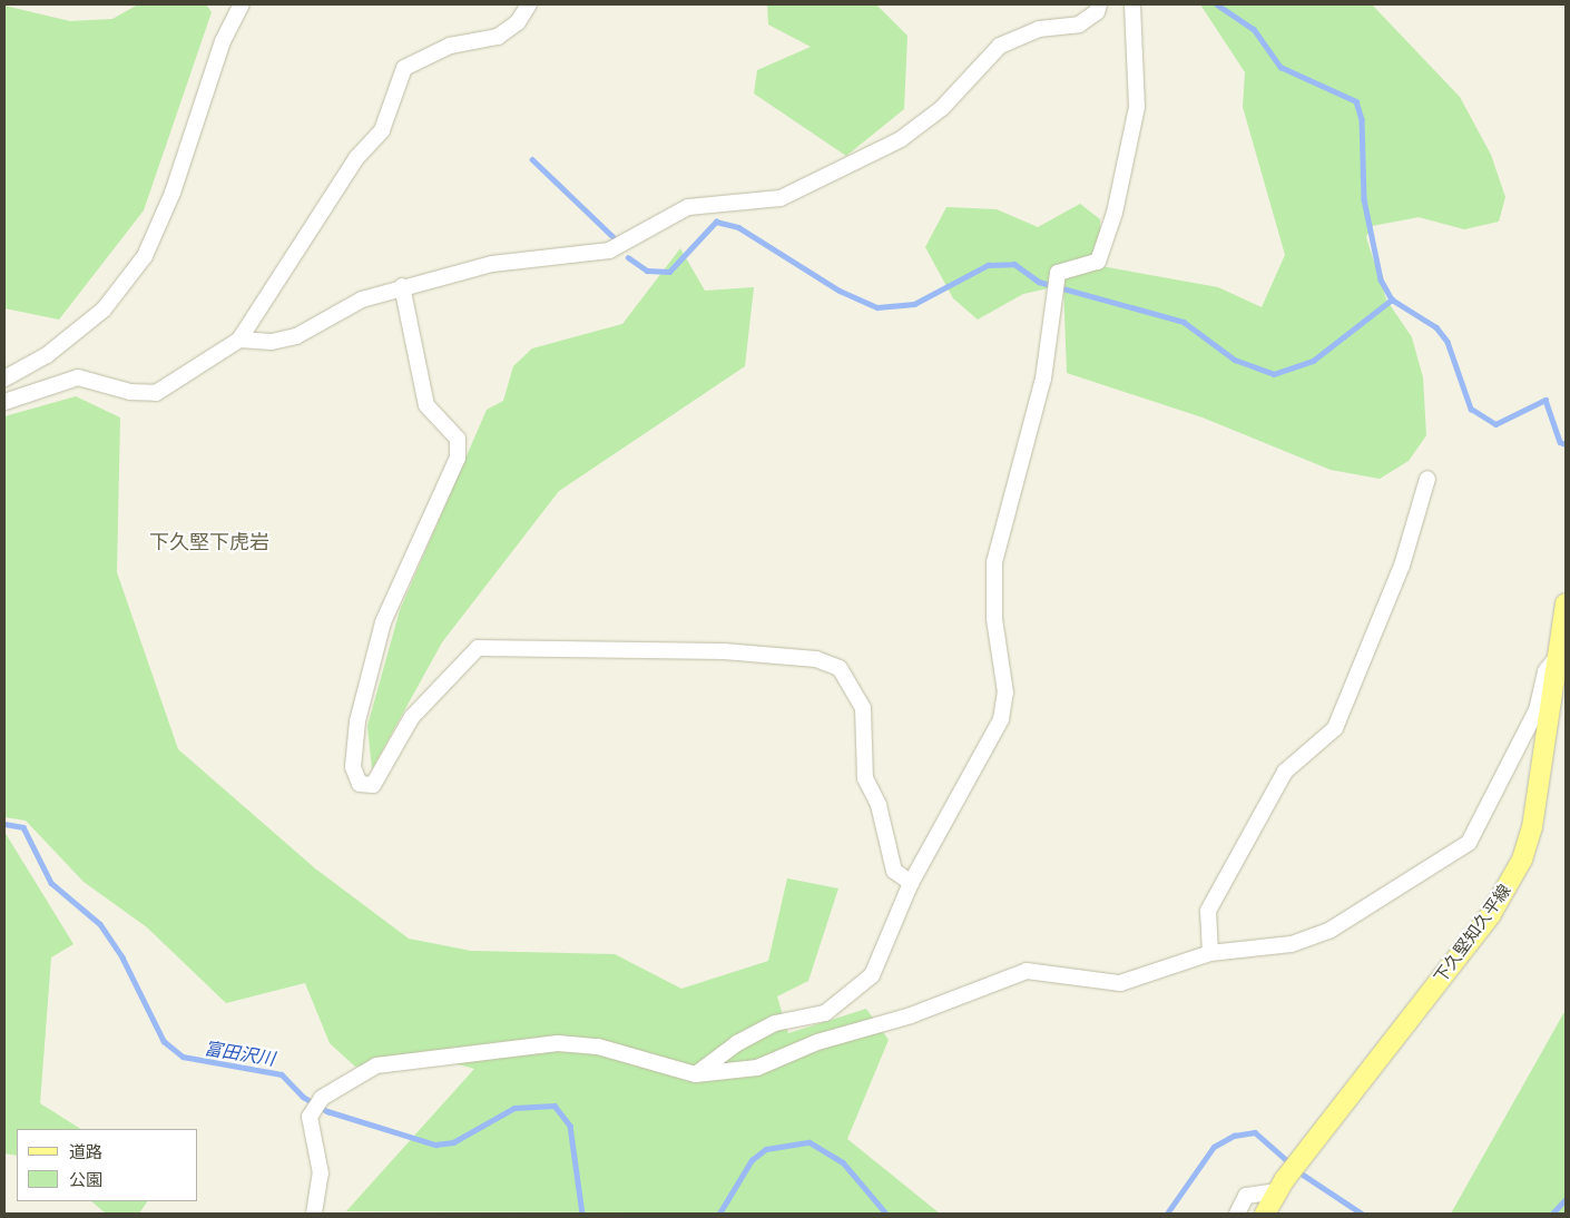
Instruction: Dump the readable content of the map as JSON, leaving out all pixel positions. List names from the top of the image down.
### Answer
{
  "streets": {
    "main road": ["下久堅知久平線"]
  },
  "districts": ["下久堅下虎岩"],
  "water": ["富田沢川"],
  "legend": ["道路", "公園"]
}
